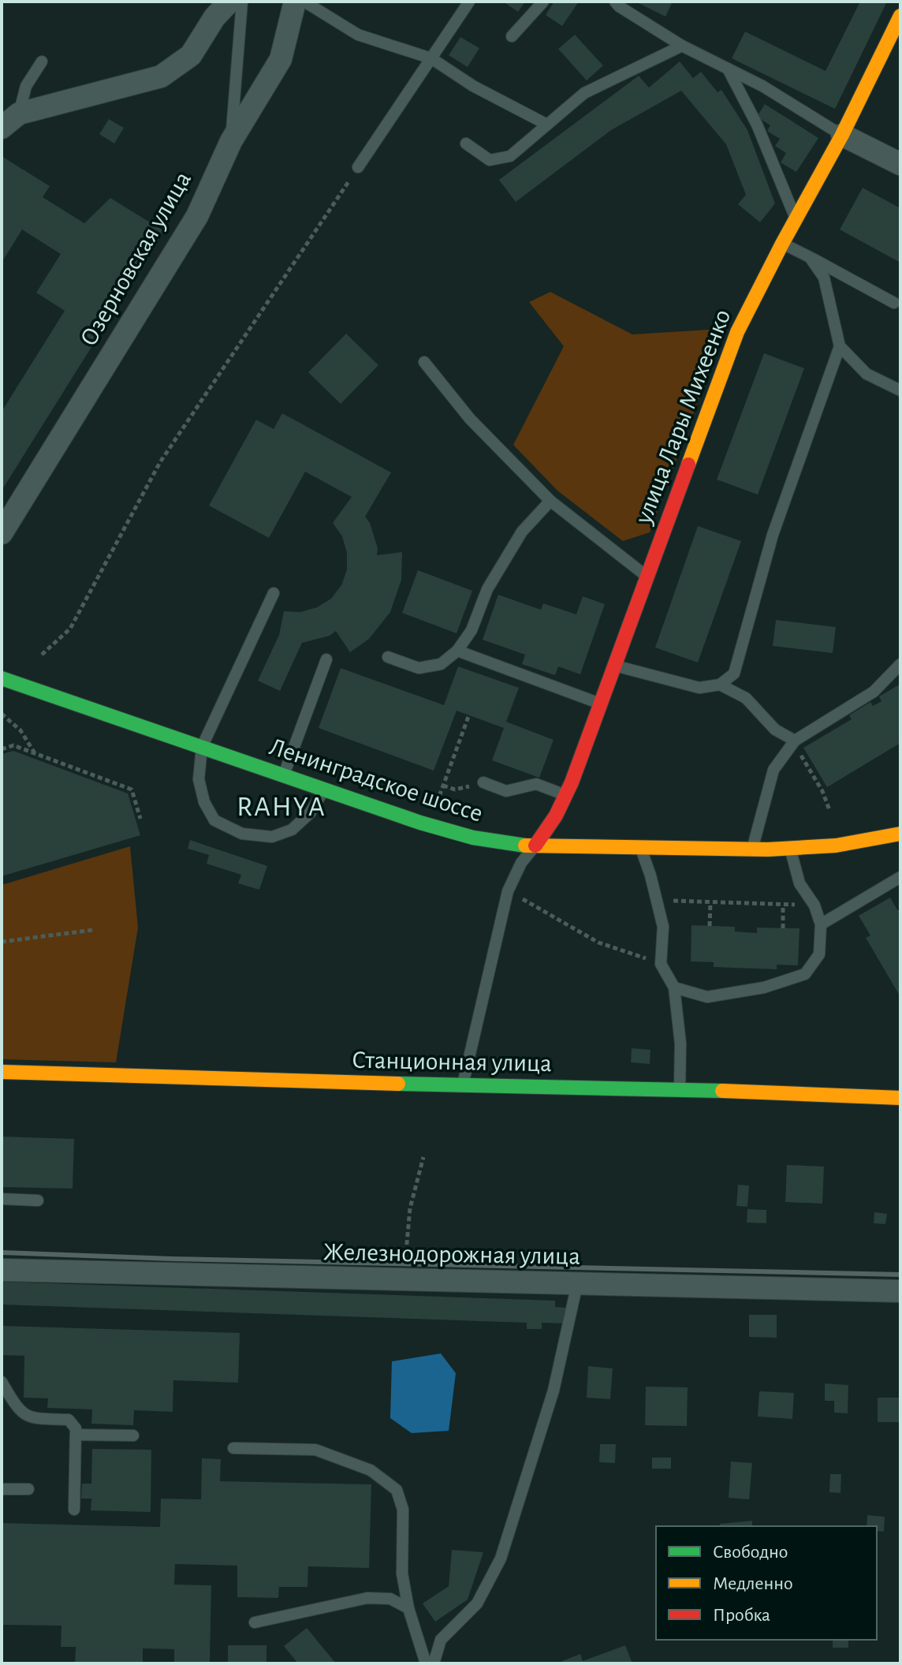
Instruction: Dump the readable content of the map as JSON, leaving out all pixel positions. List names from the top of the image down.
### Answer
{
  "streets": {
    "street": [
      "Озерновская улица",
      "улица Лары Михеенко",
      "Ленинградское шоссе",
      "Станционная улица",
      "Железнодорожная улица"
    ]
  },
  "crossings": [
    ["улица Лары Михеенко", "Ленинградское шоссе"]
  ],
  "districts": ["RAHYA"],
  "legend": ["Свободно", "Медленно", "Пробка"]
}
